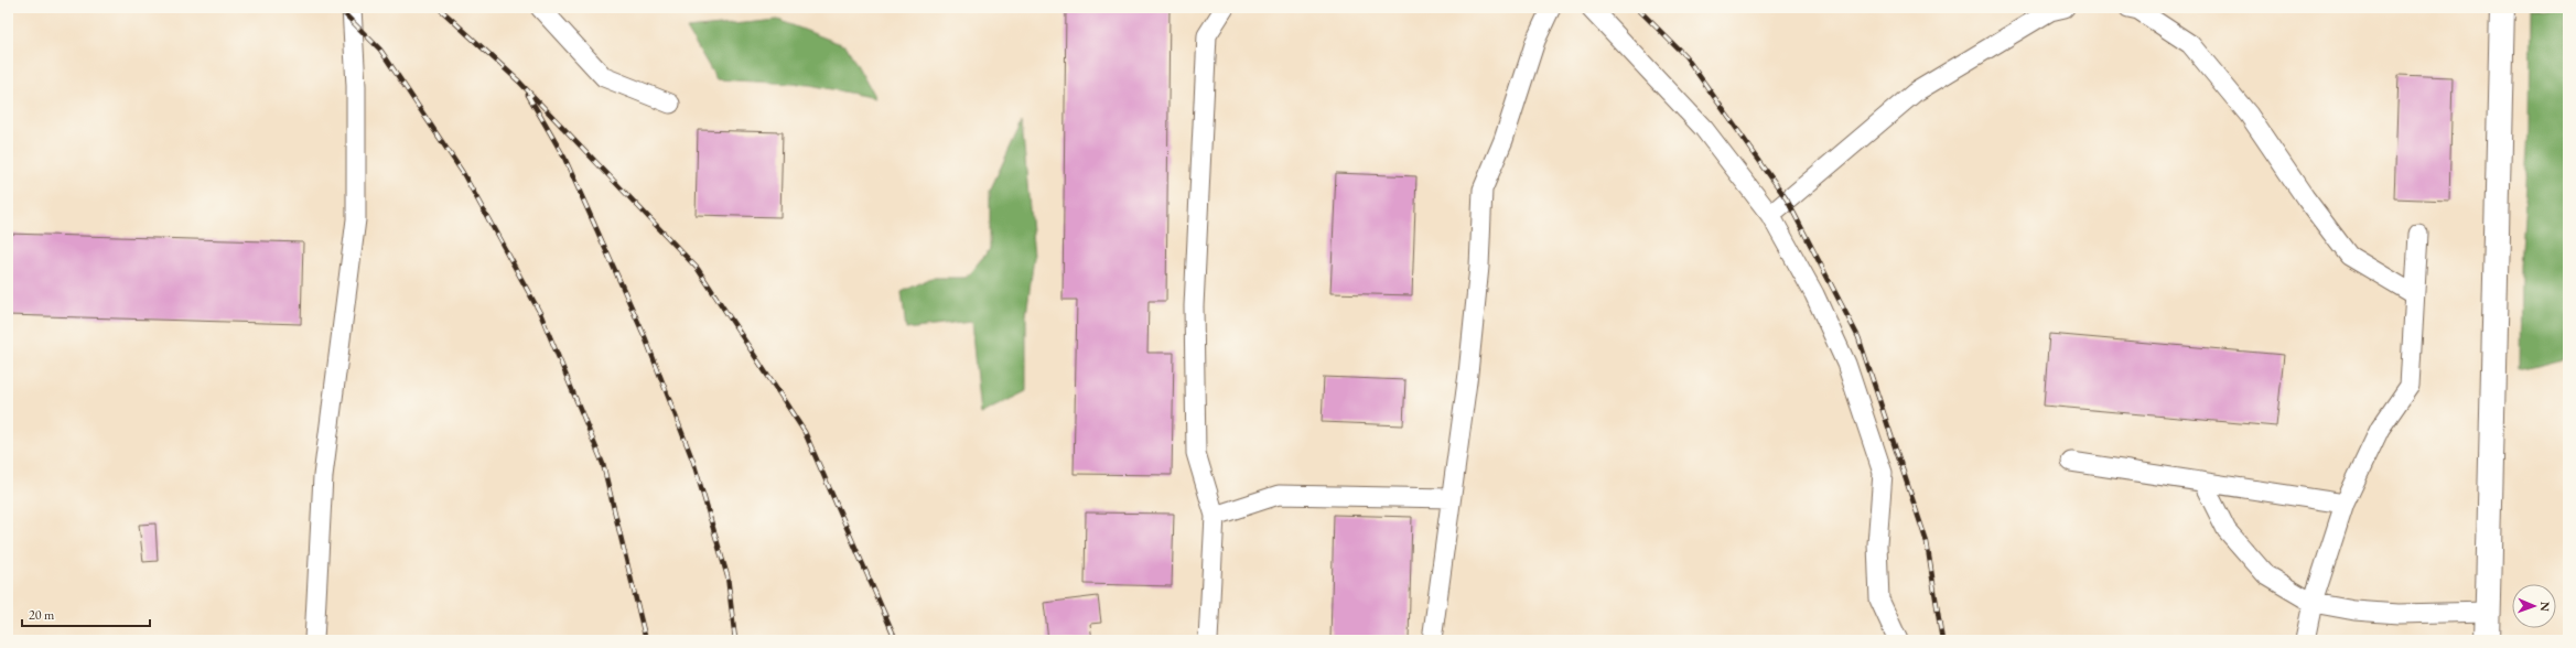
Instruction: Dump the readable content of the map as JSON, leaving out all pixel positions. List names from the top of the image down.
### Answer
{
  "scale_bar": "20 m",
  "north": "right"
}
